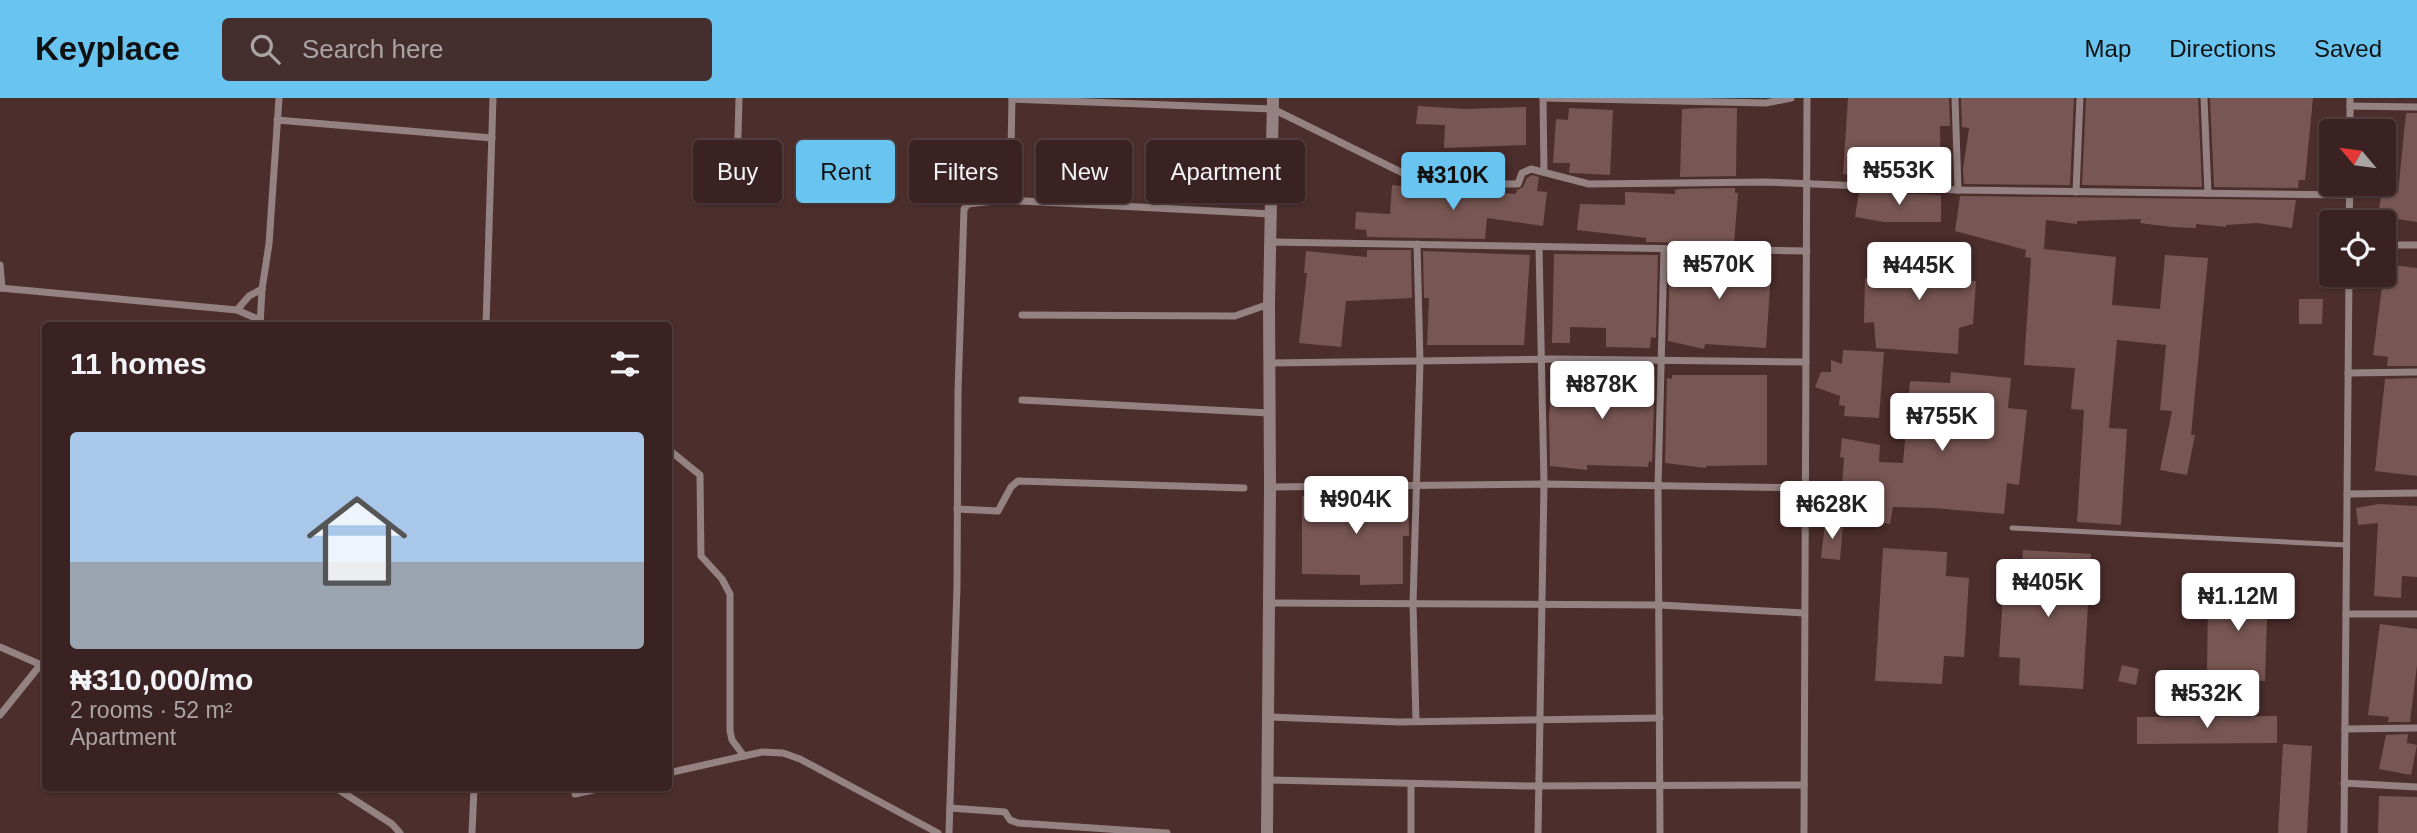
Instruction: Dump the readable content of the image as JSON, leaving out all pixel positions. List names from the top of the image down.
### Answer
{
  "north": "top left",
  "page": {
    "header": "Keyplace",
    "search": "Search here",
    "nav": ["Map", "Directions", "Saved"],
    "chip": [
      "Buy",
      "Rent",
      "Filters",
      "New",
      "Apartment"
    ],
    "price": [
      "₦553K",
      "₦310K",
      "₦570K",
      "₦445K",
      "₦878K",
      "₦755K",
      "₦904K",
      "₦628K",
      "₦405K",
      "₦1.12M",
      "₦532K"
    ],
    "heading": "11 homes",
    "list": [
      {
        "name": "₦310,000/mo",
        "note": "2 rooms · 52 m² · Apartment"
      }
    ]
  }
}
